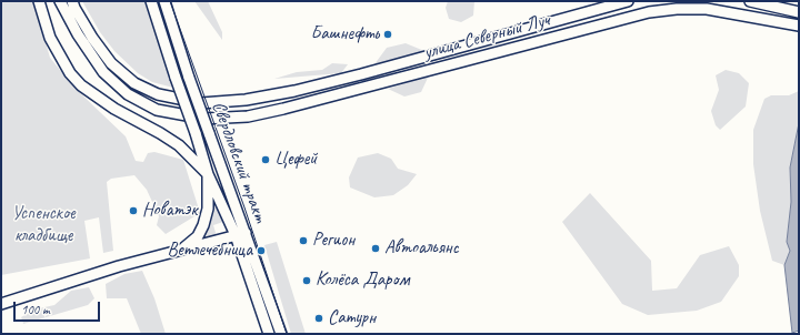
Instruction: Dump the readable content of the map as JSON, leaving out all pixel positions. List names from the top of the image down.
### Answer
{
  "streets": {
    "main road": ["улица Северный Луч", "Свердловский тракт"]
  },
  "parks": ["Успенское кладбище"],
  "places": [
    "Башнефть",
    "Цефей",
    "Новатэк",
    "Регион",
    "Автоальянс",
    "Ветлечебница",
    "Колёса Даром",
    "Сатурн"
  ],
  "scale_bar": "100 m"
}
